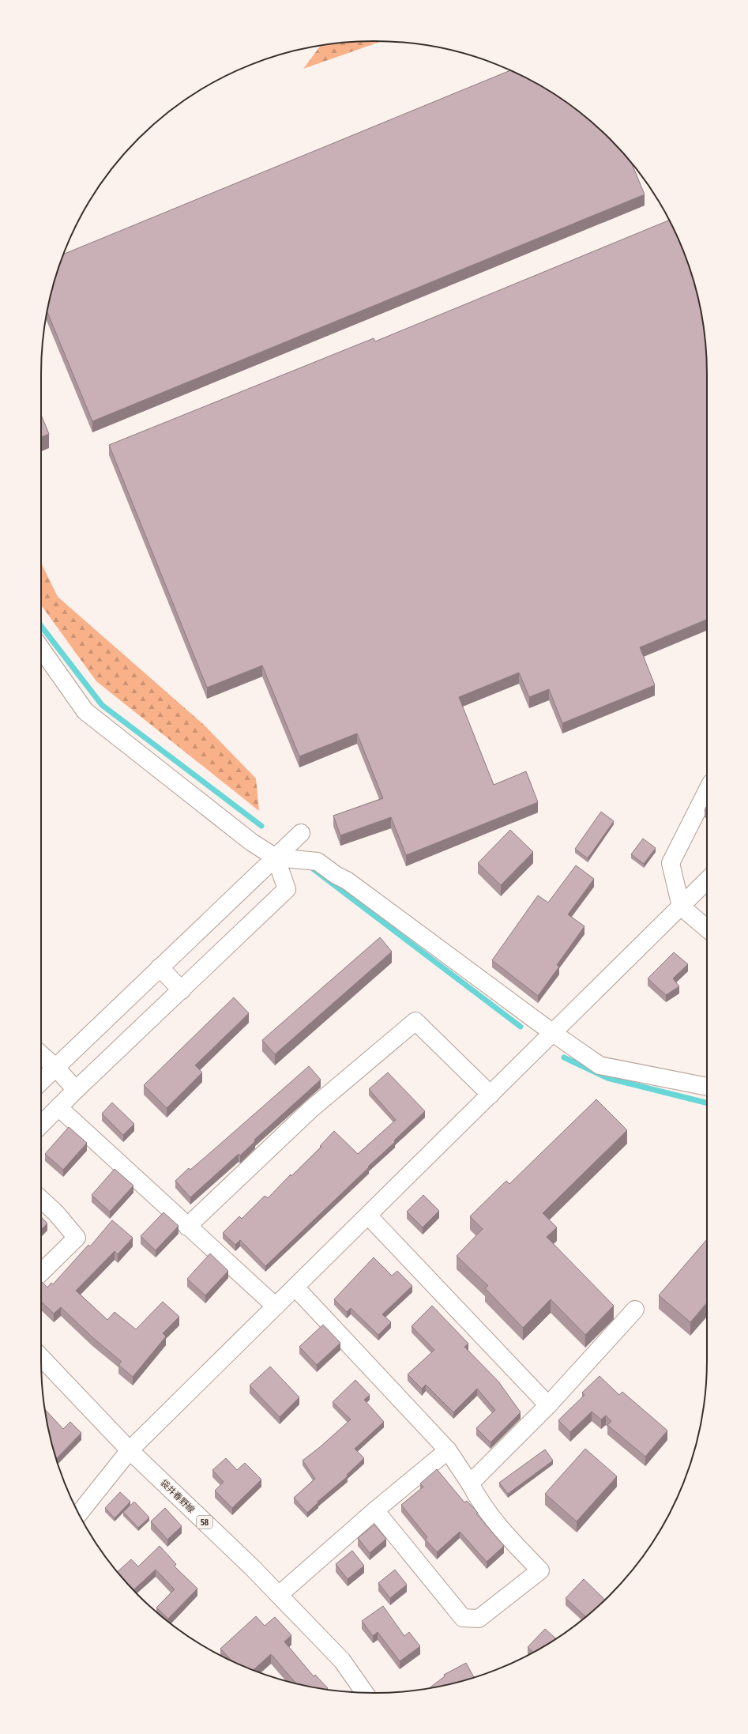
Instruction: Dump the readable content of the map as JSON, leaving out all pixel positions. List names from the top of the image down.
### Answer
{
  "streets": {
    "street": ["袋井春野線", "58"]
  }
}
